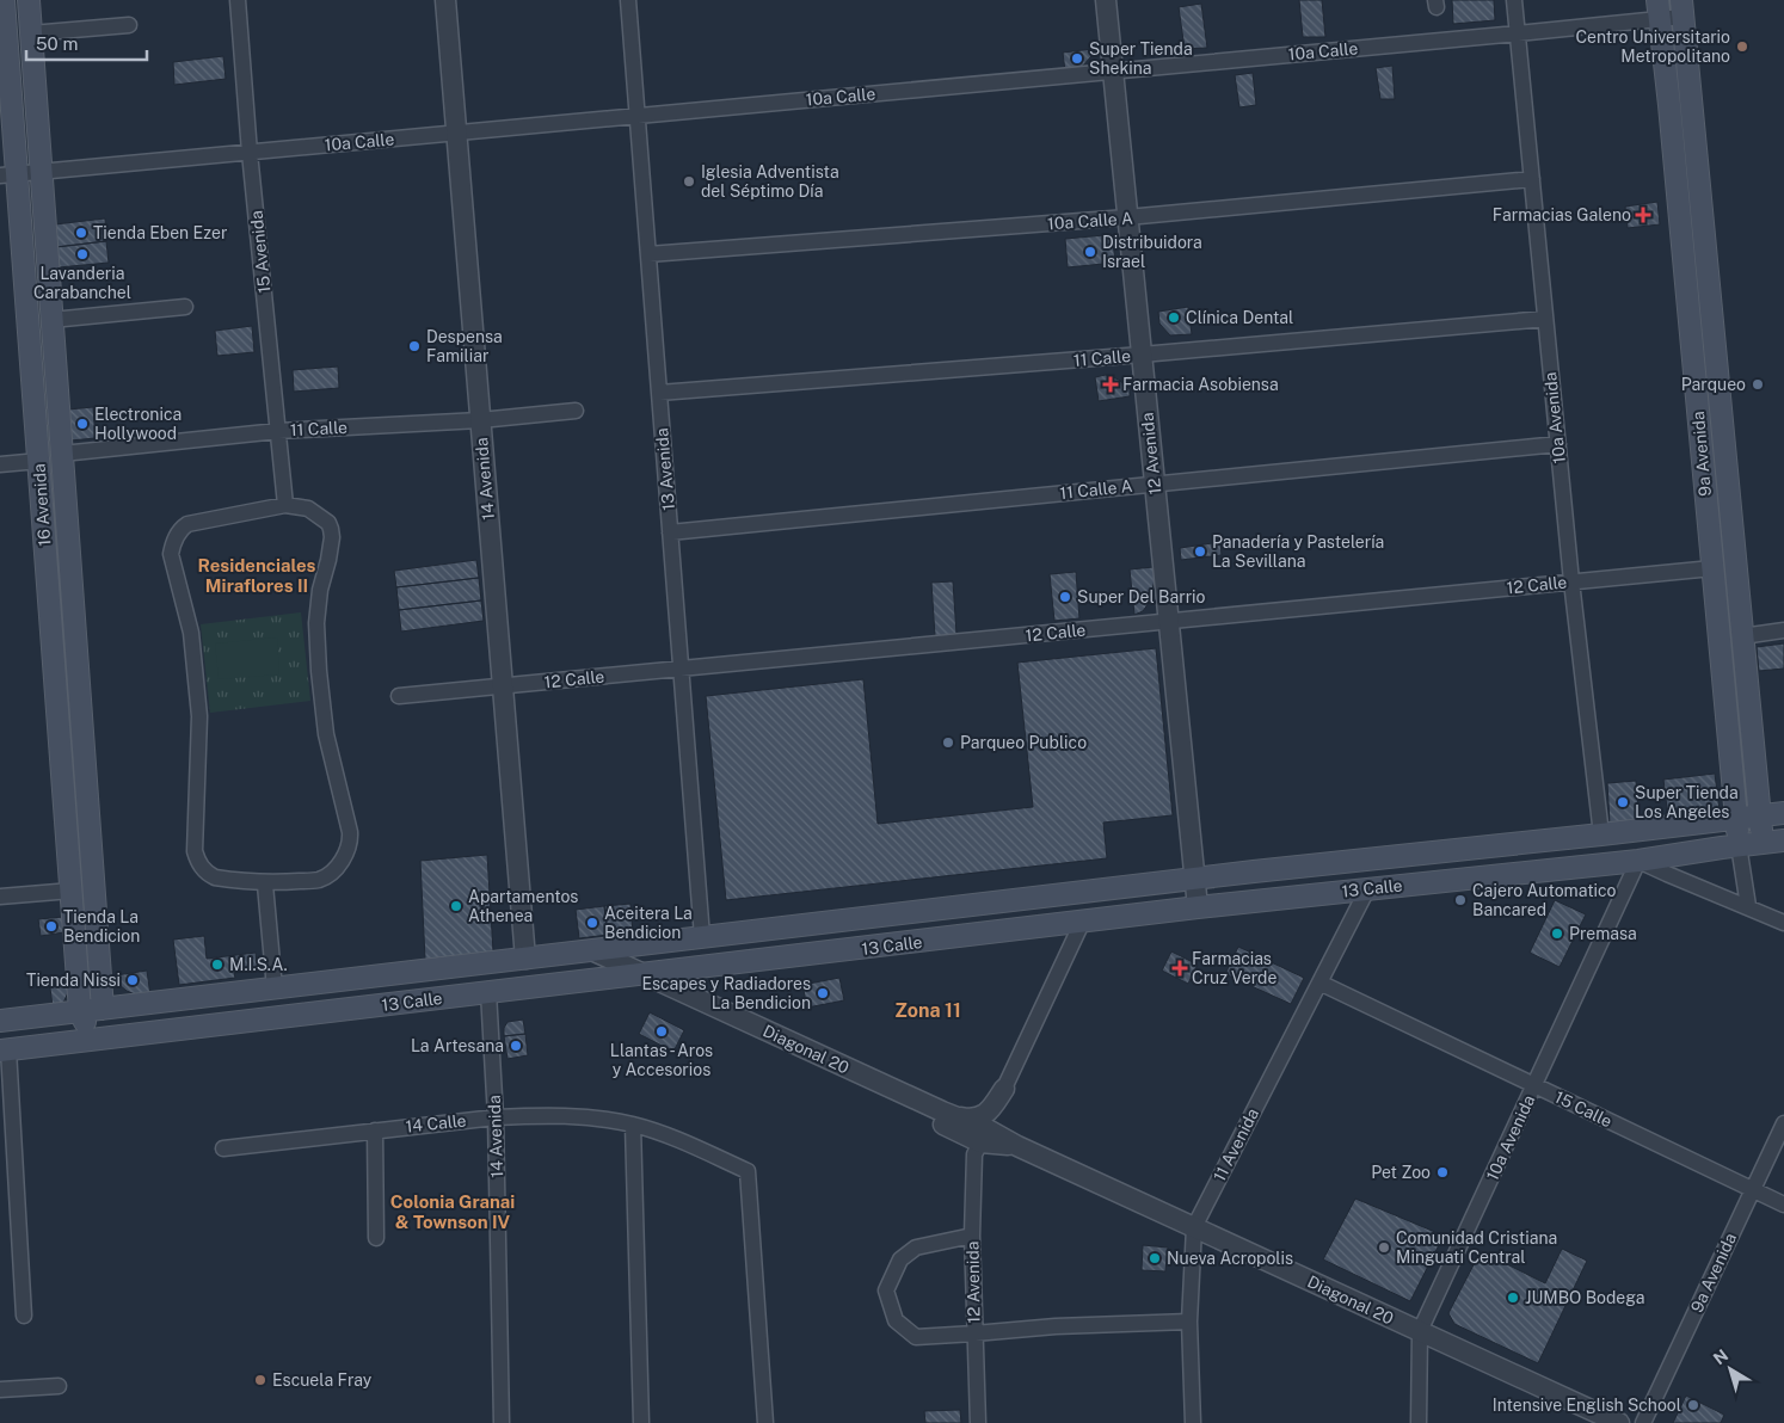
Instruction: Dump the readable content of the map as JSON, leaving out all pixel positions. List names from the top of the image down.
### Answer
{
  "streets": {
    "main road": ["9a Avenida", "16 Avenida", "13 Calle"],
    "street": [
      "10a Calle",
      "10a Calle A",
      "15 Avenida",
      "11 Calle",
      "10a Avenida",
      "12 Avenida",
      "13 Avenida",
      "14 Avenida",
      "11 Calle A",
      "12 Calle",
      "Diagonal 20",
      "15 Calle",
      "14 Calle",
      "11 Avenida"
    ]
  },
  "crossings": [
    ["10a Calle", "15 Avenida"],
    ["10a Calle", "10a Avenida"],
    ["10a Calle", "12 Avenida"],
    ["10a Calle", "9a Avenida"],
    ["10a Calle", "13 Avenida"],
    ["10a Calle", "14 Avenida"],
    ["10a Calle", "16 Avenida"],
    ["10a Calle A", "10a Avenida"],
    ["10a Calle A", "12 Avenida"],
    ["10a Calle A", "13 Avenida"],
    ["15 Avenida", "11 Calle"],
    ["11 Calle", "10a Avenida"],
    ["11 Calle", "12 Avenida"],
    ["11 Calle", "13 Avenida"],
    ["11 Calle", "14 Avenida"],
    ["11 Calle", "16 Avenida"],
    ["10a Avenida", "11 Calle A"],
    ["10a Avenida", "12 Calle"],
    ["10a Avenida", "13 Calle"],
    ["10a Avenida", "Diagonal 20"],
    ["10a Avenida", "15 Calle"],
    ["12 Avenida", "11 Calle A"],
    ["12 Avenida", "12 Calle"],
    ["12 Avenida", "13 Calle"],
    ["12 Avenida", "Diagonal 20"],
    ["9a Avenida", "12 Calle"],
    ["9a Avenida", "13 Calle"],
    ["9a Avenida", "15 Calle"],
    ["13 Avenida", "11 Calle A"],
    ["13 Avenida", "12 Calle"],
    ["13 Avenida", "13 Calle"],
    ["14 Avenida", "12 Calle"],
    ["14 Avenida", "13 Calle"],
    ["14 Avenida", "14 Calle"],
    ["16 Avenida", "13 Calle"],
    ["13 Calle", "Diagonal 20"],
    ["13 Calle", "11 Avenida"],
    ["Diagonal 20", "11 Avenida"],
    ["15 Calle", "11 Avenida"]
  ],
  "districts": ["Residenciales Miraflores II", "Zona 11", "Colonia Granai & Townson IV"],
  "places": {
    "other": [
      "Centro Universitario Metropolitano",
      "Super Tienda Shekina",
      "Iglesia Adventista del Séptimo Día",
      "Tienda Eben Ezer",
      "Distribuidora Israel",
      "Lavanderia Carabanchel",
      "Clínica Dental",
      "Despensa Familiar",
      "Parqueo",
      "Electronica Hollywood",
      "Panadería y Pastelería La Sevillana",
      "Super Del Barrio",
      "Parqueo Publico",
      "Super Tienda Los Angeles",
      "Cajero Automatico Bancared",
      "Apartamentos Athenea",
      "Aceitera La Bendicion",
      "Tienda La Bendicion",
      "Premasa",
      "M.I.S.A.",
      "Tienda Nissi",
      "Escapes y Radiadores La Bendicion",
      "Llantas - Aros y Accesorios",
      "La Artesana",
      "Pet Zoo",
      "Comunidad Cristiana Minguati Central",
      "Nueva Acropolis",
      "JUMBO Bodega",
      "Escuela Fray",
      "Intensive English School"
    ],
    "health": ["Farmacias Galeno", "Farmacia Asobiensa", "Farmacias Cruz Verde"]
  },
  "scale_bar": "50 m",
  "north": "top left"
}
